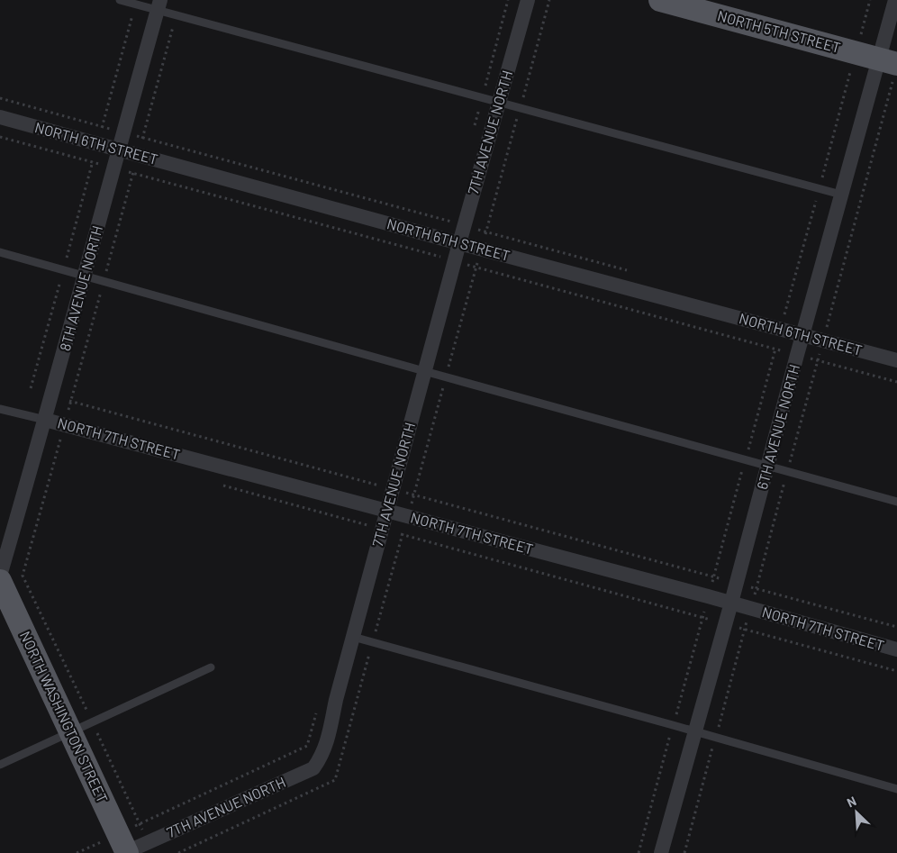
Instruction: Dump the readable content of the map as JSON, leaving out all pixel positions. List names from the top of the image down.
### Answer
{
  "streets": {
    "main road": ["NORTH 5TH STREET", "NORTH WASHINGTON STREET"],
    "street": [
      "7TH AVENUE NORTH",
      "NORTH 6TH STREET",
      "8TH AVENUE NORTH",
      "6TH AVENUE NORTH",
      "NORTH 7TH STREET"
    ]
  },
  "crossings": [
    ["NORTH 5TH STREET", "6TH AVENUE NORTH"],
    ["7TH AVENUE NORTH", "NORTH 6TH STREET"],
    ["7TH AVENUE NORTH", "NORTH 7TH STREET"],
    ["7TH AVENUE NORTH", "NORTH WASHINGTON STREET"],
    ["NORTH 6TH STREET", "8TH AVENUE NORTH"],
    ["NORTH 6TH STREET", "6TH AVENUE NORTH"],
    ["8TH AVENUE NORTH", "NORTH 7TH STREET"],
    ["6TH AVENUE NORTH", "NORTH 7TH STREET"]
  ],
  "north": "top left"
}
